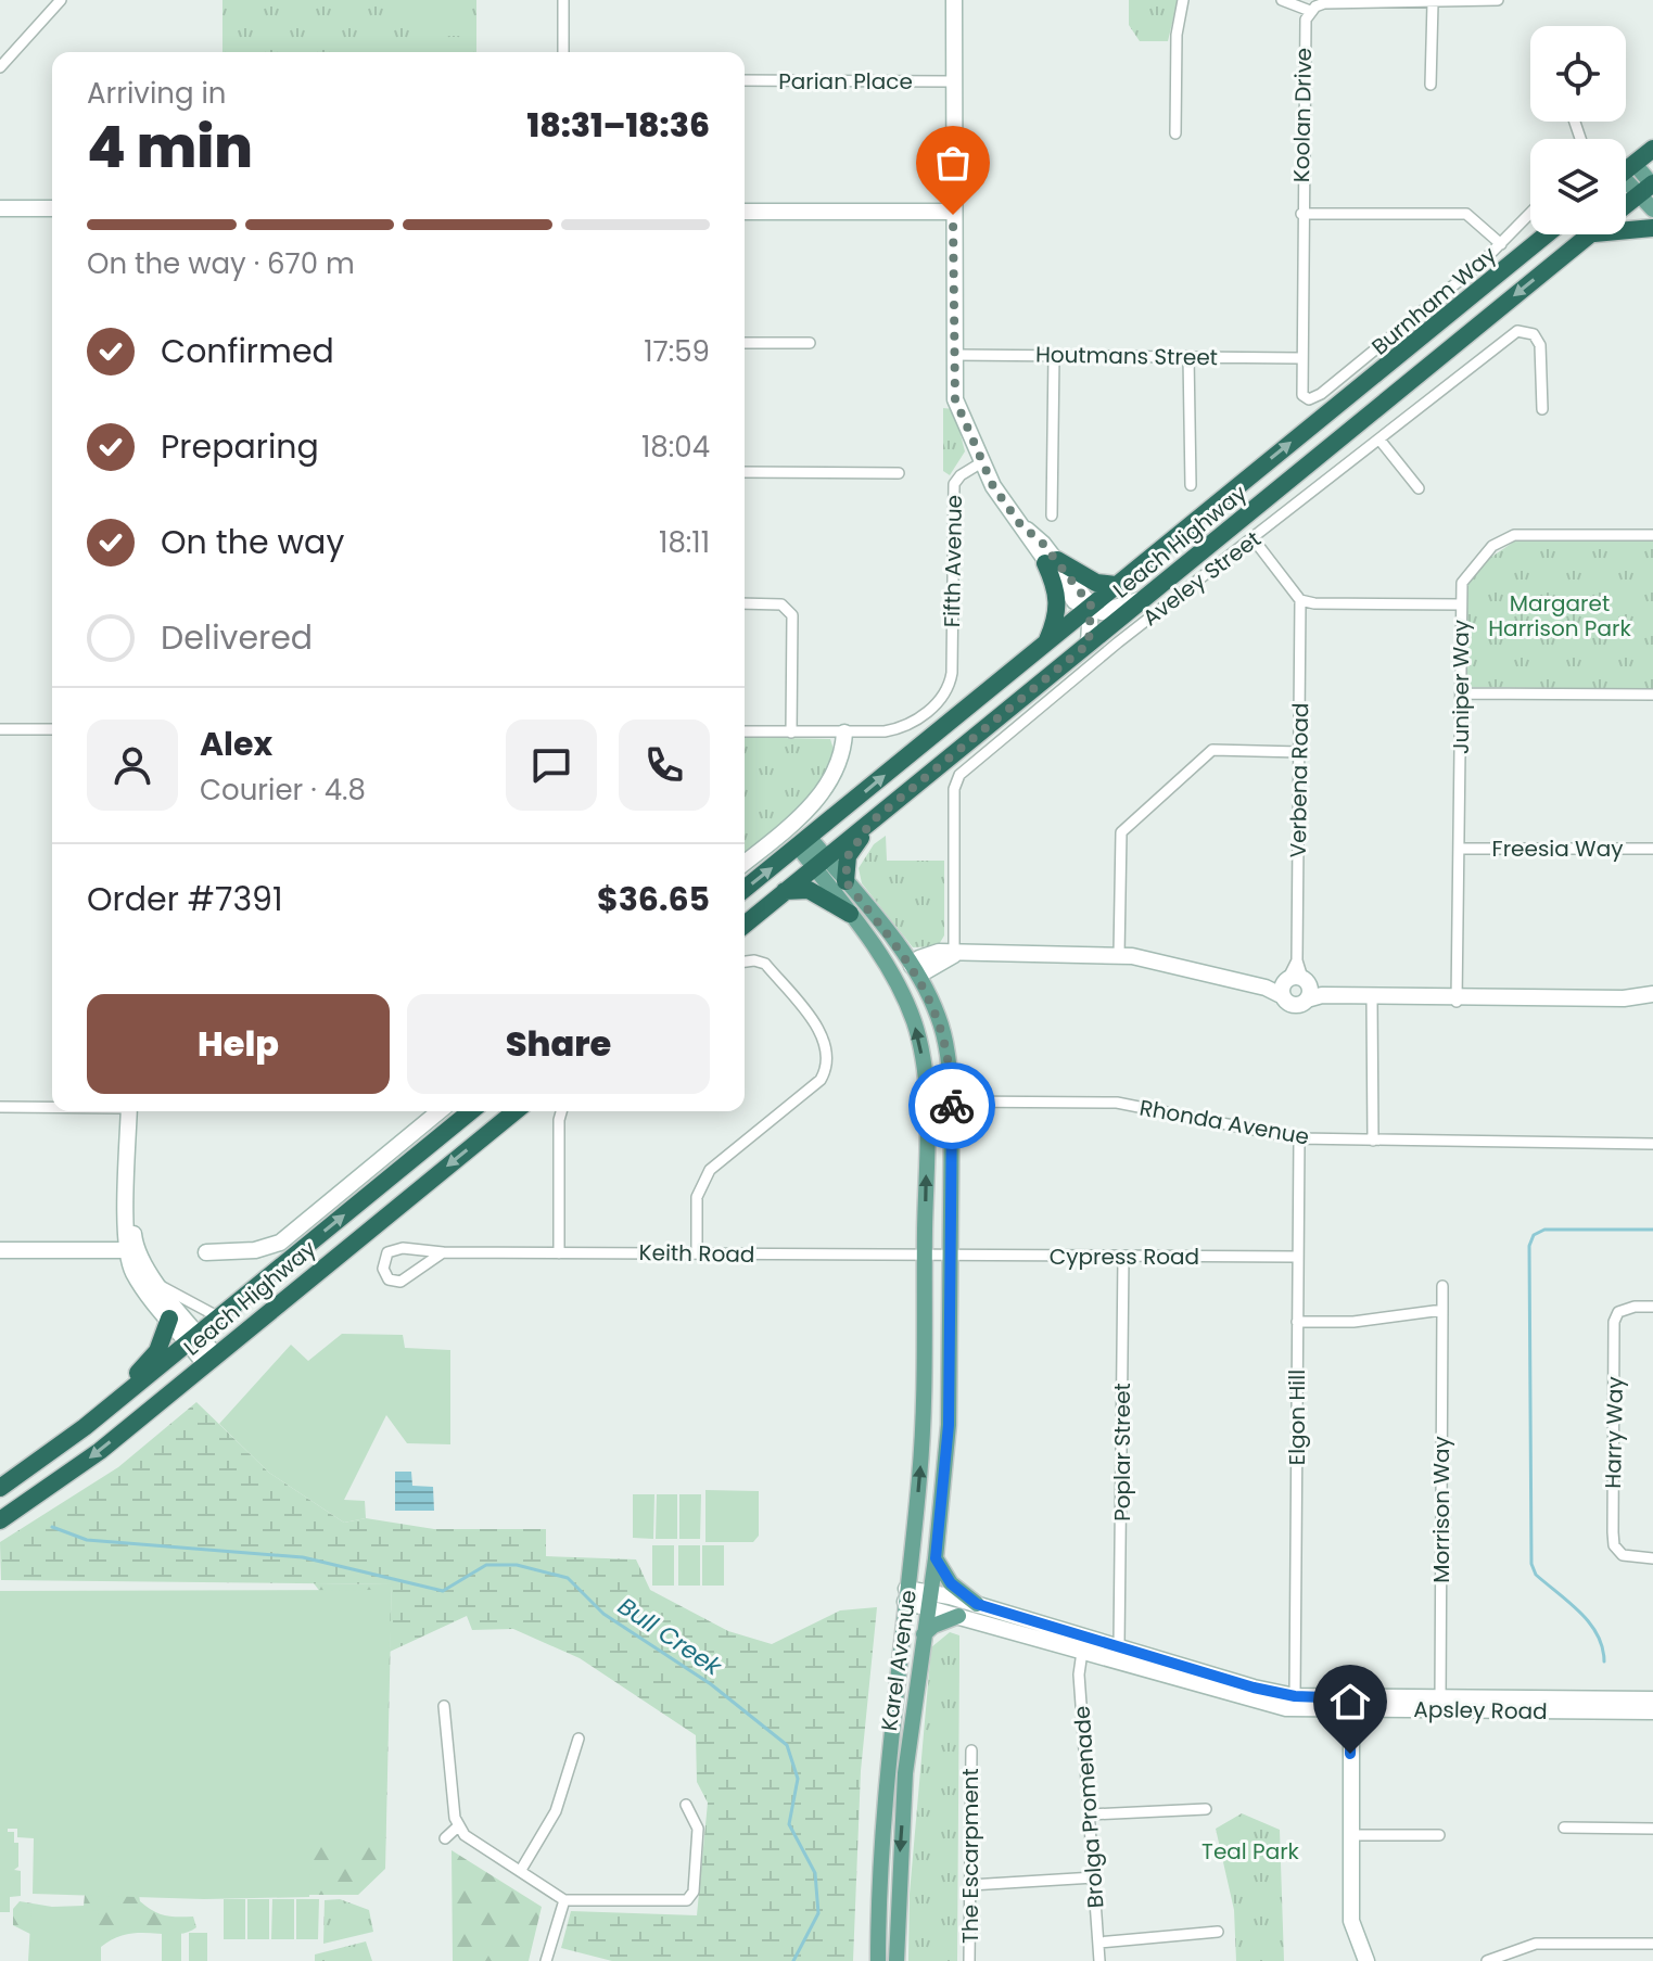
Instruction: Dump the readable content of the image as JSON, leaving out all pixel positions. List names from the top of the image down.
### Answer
{
  "streets": {
    "highway": ["Leach Highway"],
    "main road": ["Karel Avenue"],
    "street": [
      "Parian Place",
      "Koolan Drive",
      "Burnham Way",
      "Houtmans Street",
      "Fifth Avenue",
      "Aveley Street",
      "Juniper Way",
      "Verbena Road",
      "Freesia Way",
      "Rhonda Avenue",
      "Keith Road",
      "Cypress Road",
      "Elgon Hill",
      "Harry Way",
      "Poplar Street",
      "Morrison Way",
      "Apsley Road",
      "Brolga Promenade",
      "The Escarpment"
    ]
  },
  "crossings": [
    ["Parian Place", "Fifth Avenue"],
    ["Koolan Drive", "Burnham Way"],
    ["Koolan Drive", "Houtmans Street"],
    ["Houtmans Street", "Fifth Avenue"],
    ["Leach Highway", "Fifth Avenue"],
    ["Leach Highway", "Karel Avenue"],
    ["Juniper Way", "Freesia Way"],
    ["Rhonda Avenue", "Elgon Hill"],
    ["Rhonda Avenue", "Karel Avenue"],
    ["Keith Road", "Cypress Road"],
    ["Keith Road", "Karel Avenue"],
    ["Cypress Road", "Elgon Hill"],
    ["Cypress Road", "Poplar Street"],
    ["Cypress Road", "Karel Avenue"],
    ["Elgon Hill", "Apsley Road"],
    ["Poplar Street", "Apsley Road"],
    ["Morrison Way", "Apsley Road"],
    ["Karel Avenue", "Apsley Road"],
    ["Apsley Road", "Brolga Promenade"]
  ],
  "water": ["Bull Creek"],
  "parks": ["Margaret Harrison Park", "Teal Park"],
  "page": {
    "heading": ["4 min", "Arriving in", "18:31–18:36"],
    "panel": [
      "Alex",
      "Courier · 4.8",
      "Order #7391",
      "$36.65"
    ],
    "bar": "On the way · 670 m",
    "list": [
      ["Confirmed", "17:59"],
      ["Preparing", "18:04"],
      ["On the way", "18:11"],
      "Delivered"
    ],
    "buttons": ["Help", "Share"]
  }
}
